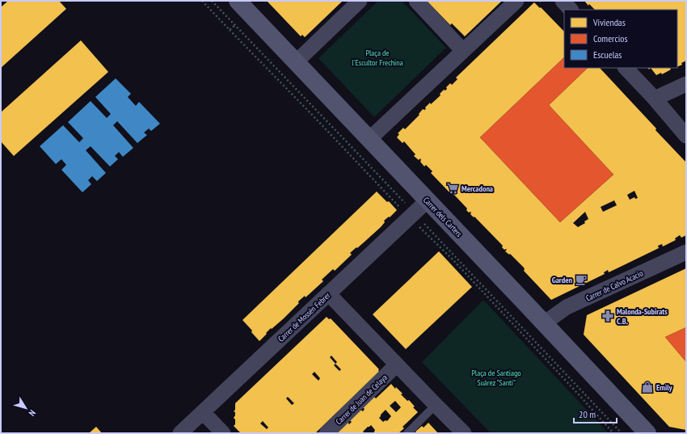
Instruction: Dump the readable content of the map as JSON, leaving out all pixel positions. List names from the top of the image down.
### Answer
{
  "streets": {
    "street": [
      "Carrer dels Carters",
      "Carrer de Calvo Acacio",
      "Carrer de Mossén Febrer",
      "Carrer de Juan de Celaya"
    ]
  },
  "crossings": [
    ["Carrer dels Carters", "Carrer de Calvo Acacio"],
    ["Carrer dels Carters", "Carrer de Mossén Febrer"]
  ],
  "parks": ["Plaça de l'Escultor Frechina", "Plaça de Santiago Suárez \"Santi\""],
  "places": {
    "supermarket": ["Mercadona"],
    "cafe": ["Garden"],
    "pharmacy": ["Malonda-Subirats C.B."],
    "shop": ["Emily"]
  },
  "legend": ["Viviendas", "Comercios", "Escuelas"],
  "scale_bar": "20 m",
  "north": "bottom right"
}
